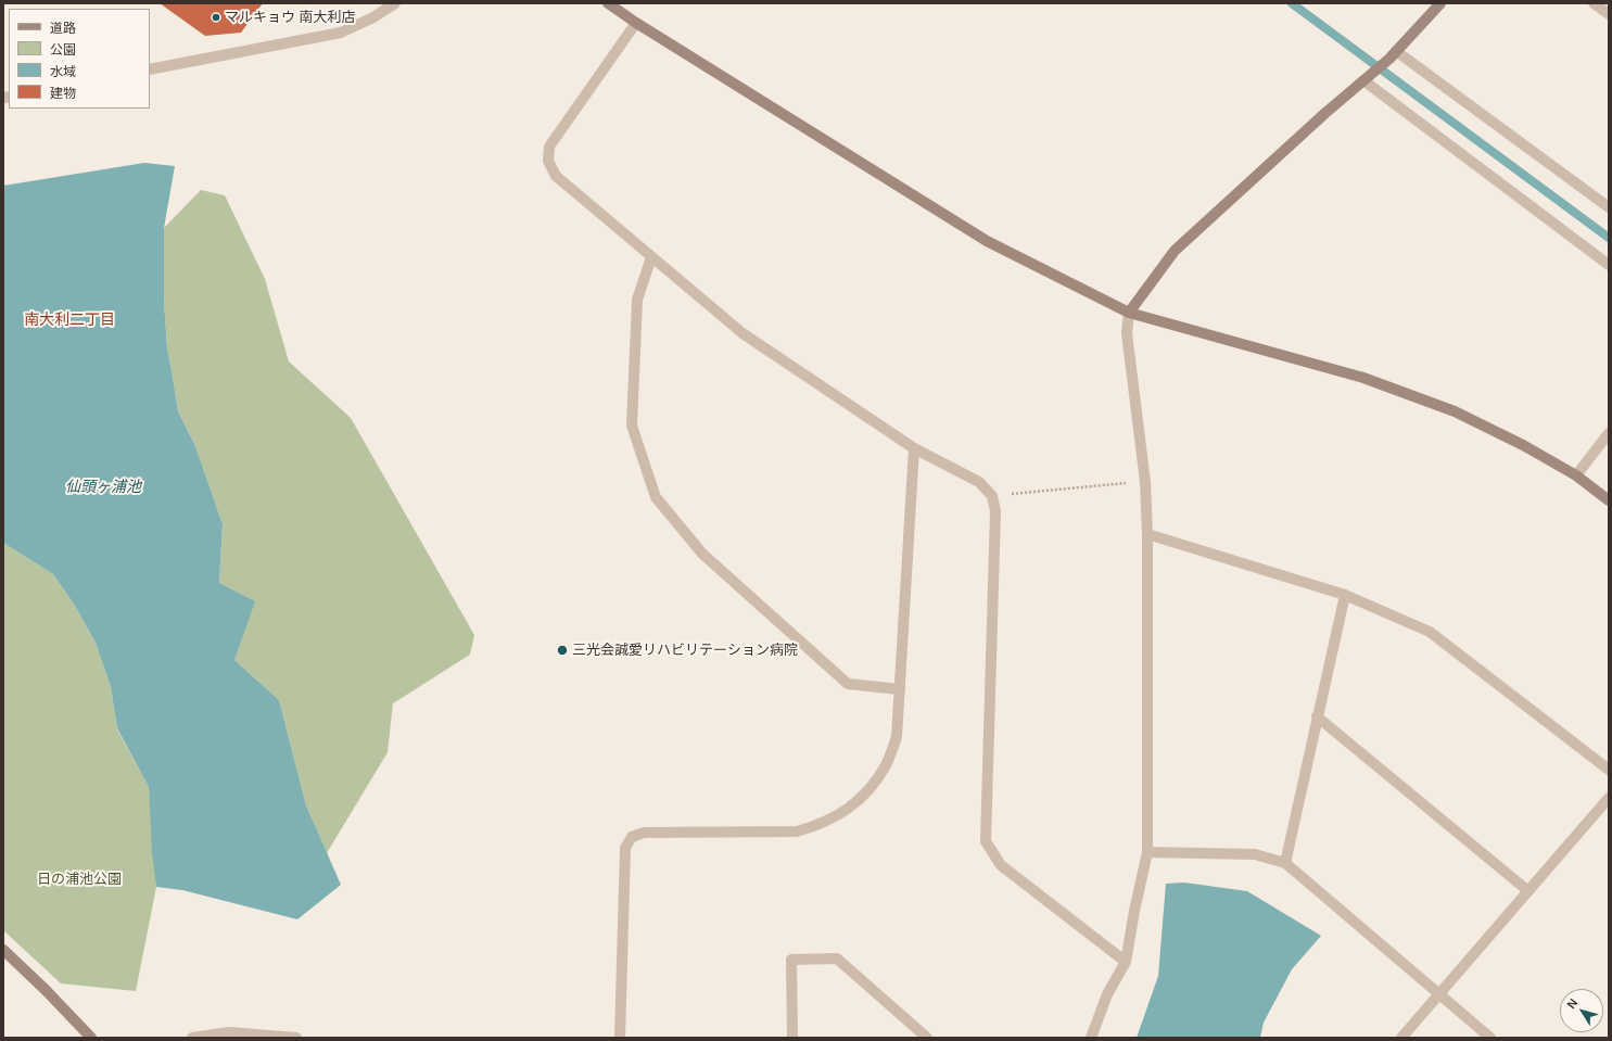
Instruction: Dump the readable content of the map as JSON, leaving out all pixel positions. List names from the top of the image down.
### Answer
{
  "districts": ["南大利二丁目"],
  "water": ["仙頭ヶ浦池"],
  "parks": ["日の浦池公園"],
  "places": ["マルキョウ 南大利店", "三光会誠愛リハビリテーション病院"],
  "legend": [
    "道路",
    "公園",
    "水域",
    "建物"
  ],
  "north": "top left"
}
